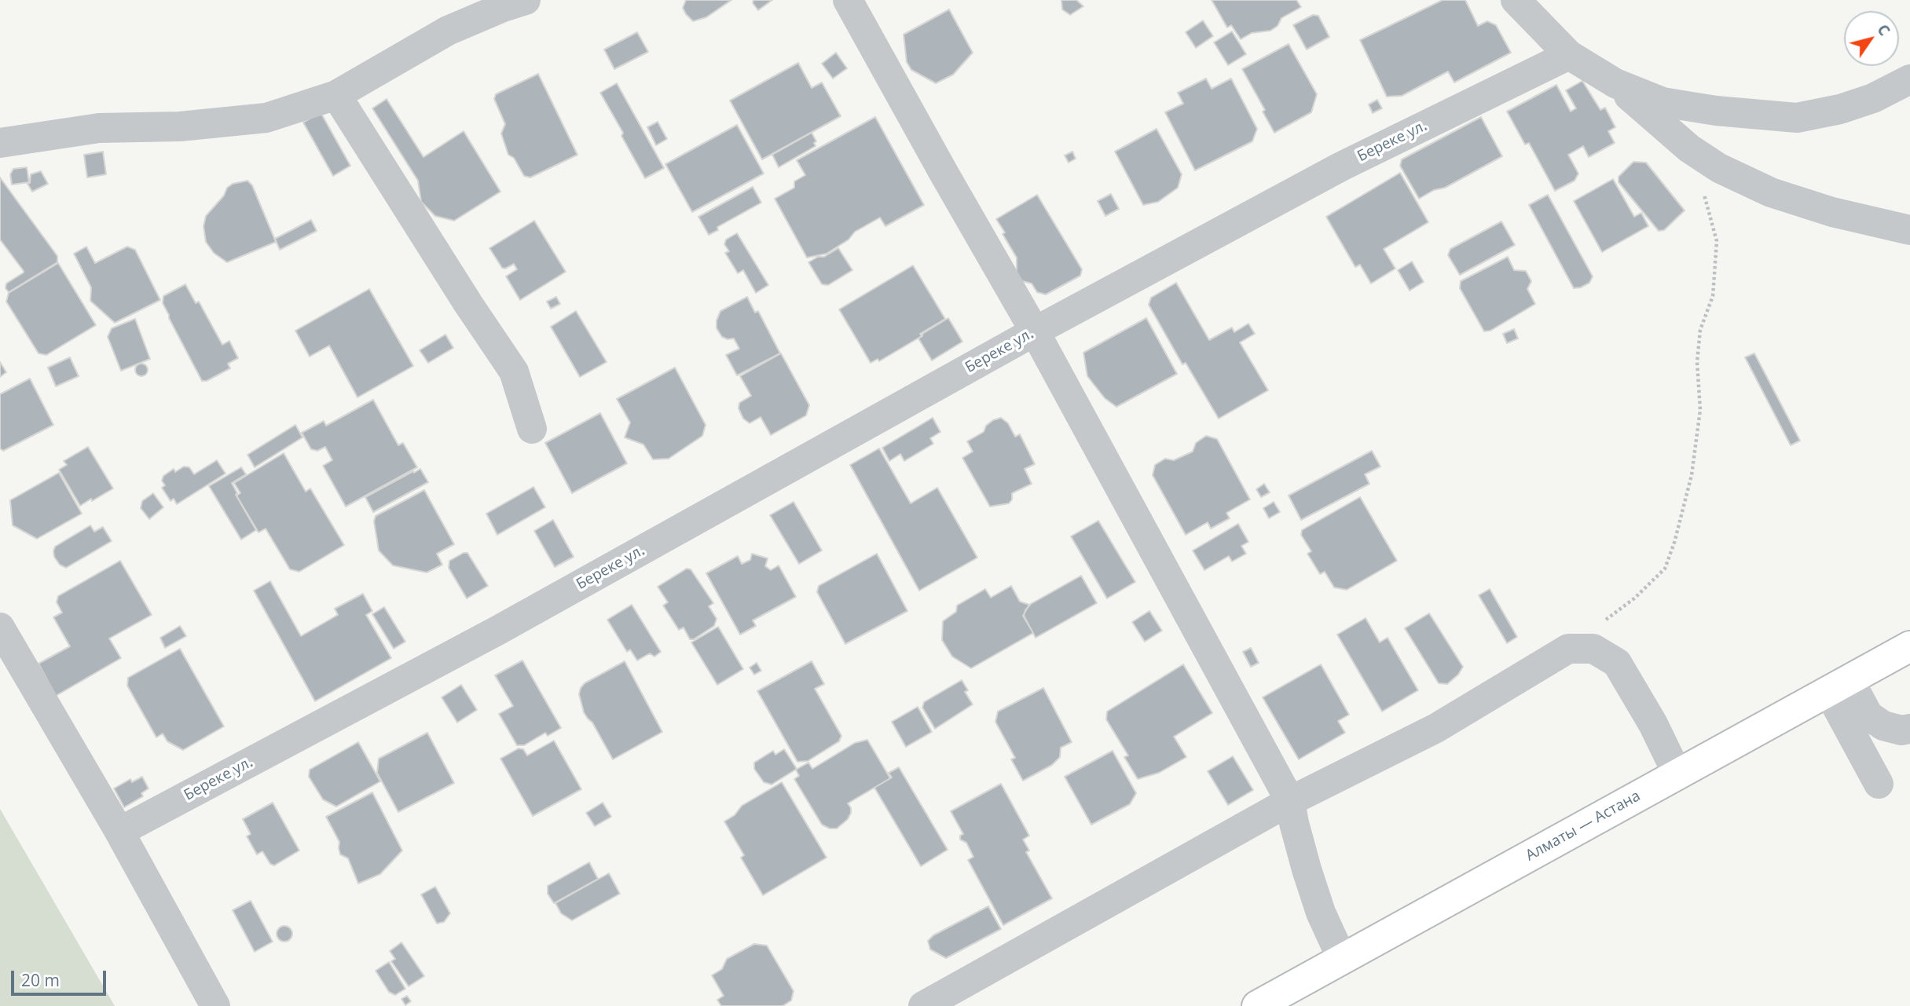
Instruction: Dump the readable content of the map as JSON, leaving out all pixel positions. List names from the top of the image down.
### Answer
{
  "streets": {
    "highway": ["Алматы — Астана"],
    "street": ["Береке ул."]
  },
  "scale_bar": "20 m",
  "north": "top right"
}
